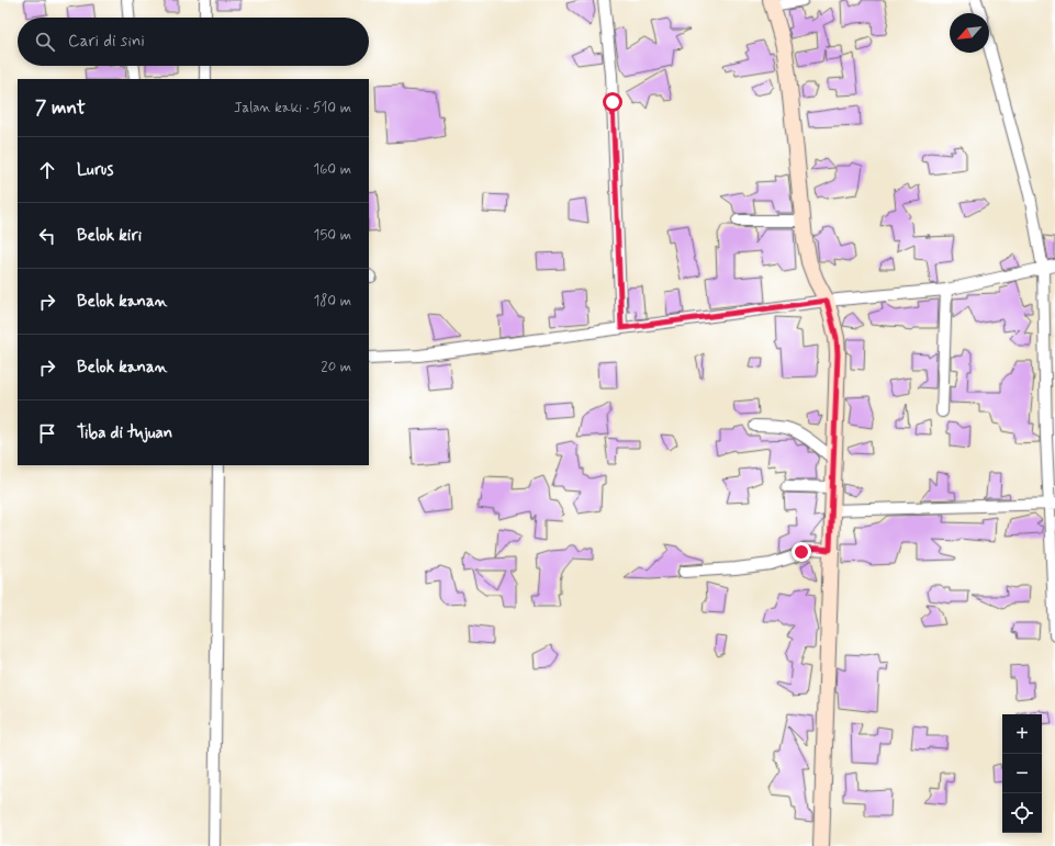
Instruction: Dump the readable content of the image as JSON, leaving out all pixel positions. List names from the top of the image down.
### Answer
{
  "north": "bottom left",
  "page": {
    "search": "Cari di sini",
    "heading": ["7 mnt", "Jalan kaki · 510 m"],
    "list": [
      ["Lurus", "160 m"],
      ["Belok kiri", "150 m"],
      ["Belok kanan", "180 m"],
      ["Belok kanan", "20 m"],
      "Tiba di tujuan"
    ],
    "map_buttons": ["+", "−"]
  }
}
